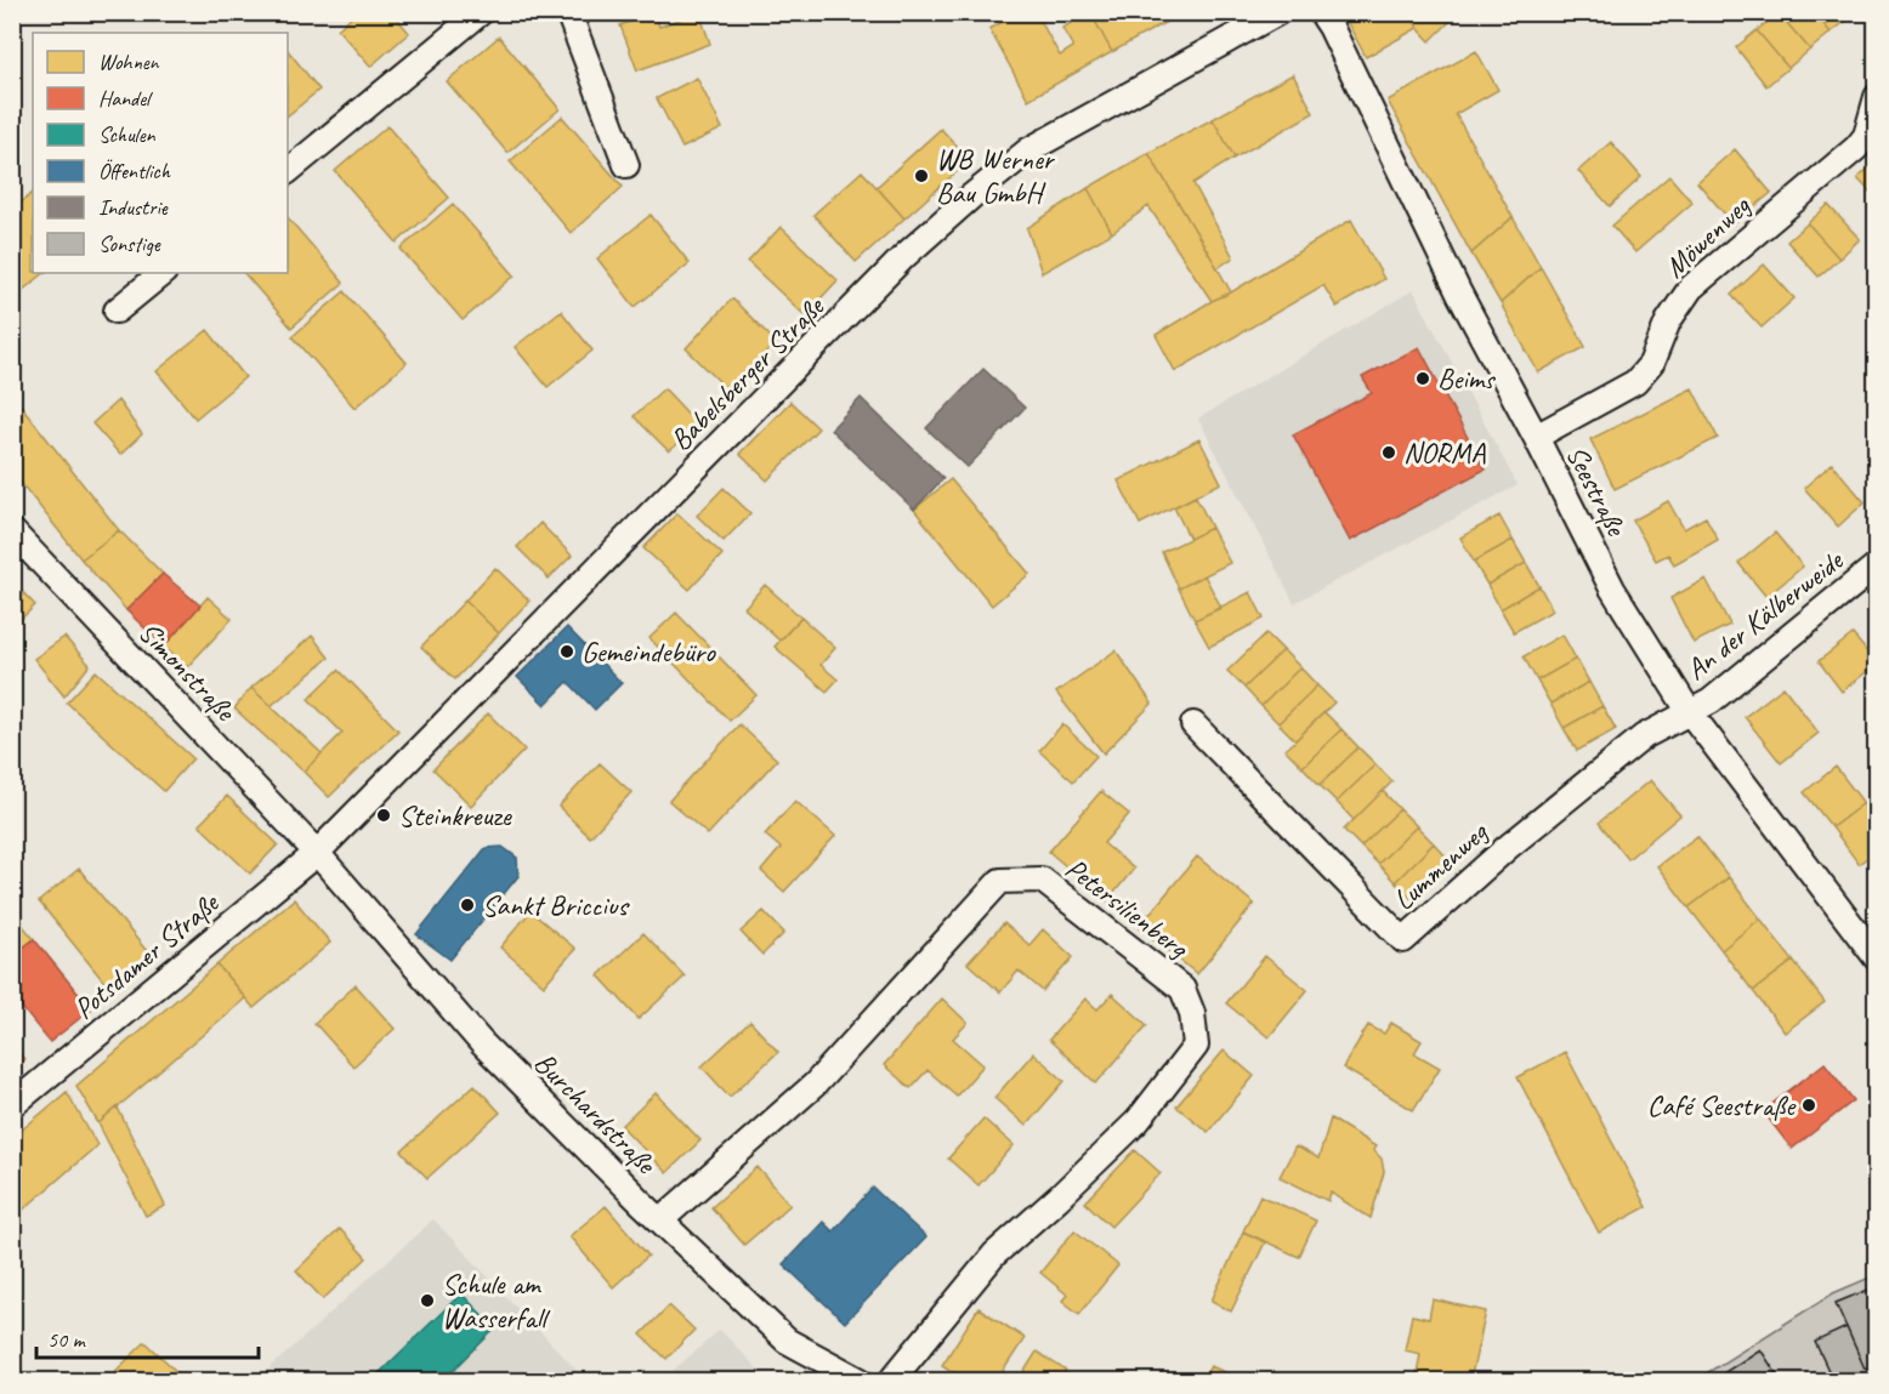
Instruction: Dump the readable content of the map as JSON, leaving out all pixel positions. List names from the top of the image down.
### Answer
{
  "streets": {
    "street": [
      "Möwenweg",
      "Babelsberger Straße",
      "Seestraße",
      "An der Kälberweide",
      "Simonstraße",
      "Lummenweg",
      "Petersilienberg",
      "Potsdamer Straße",
      "Burchardstraße"
    ]
  },
  "crossings": [
    ["Möwenweg", "Seestraße"],
    ["Babelsberger Straße", "Simonstraße"],
    ["Babelsberger Straße", "Potsdamer Straße"],
    ["Babelsberger Straße", "Burchardstraße"],
    ["Seestraße", "An der Kälberweide"],
    ["Seestraße", "Lummenweg"],
    ["An der Kälberweide", "Lummenweg"],
    ["Simonstraße", "Potsdamer Straße"],
    ["Simonstraße", "Burchardstraße"],
    ["Petersilienberg", "Burchardstraße"],
    ["Potsdamer Straße", "Burchardstraße"]
  ],
  "places": [
    "WB Werner Bau GmbH",
    "Beims",
    "NORMA",
    "Gemeindebüro",
    "Steinkreuze",
    "Sankt Briccius",
    "Café Seestraße",
    "Schule am Wasserfall"
  ],
  "legend": [
    "Wohnen",
    "Handel",
    "Schulen",
    "Öffentlich",
    "Industrie",
    "Sonstige"
  ],
  "scale_bar": "50 m"
}
